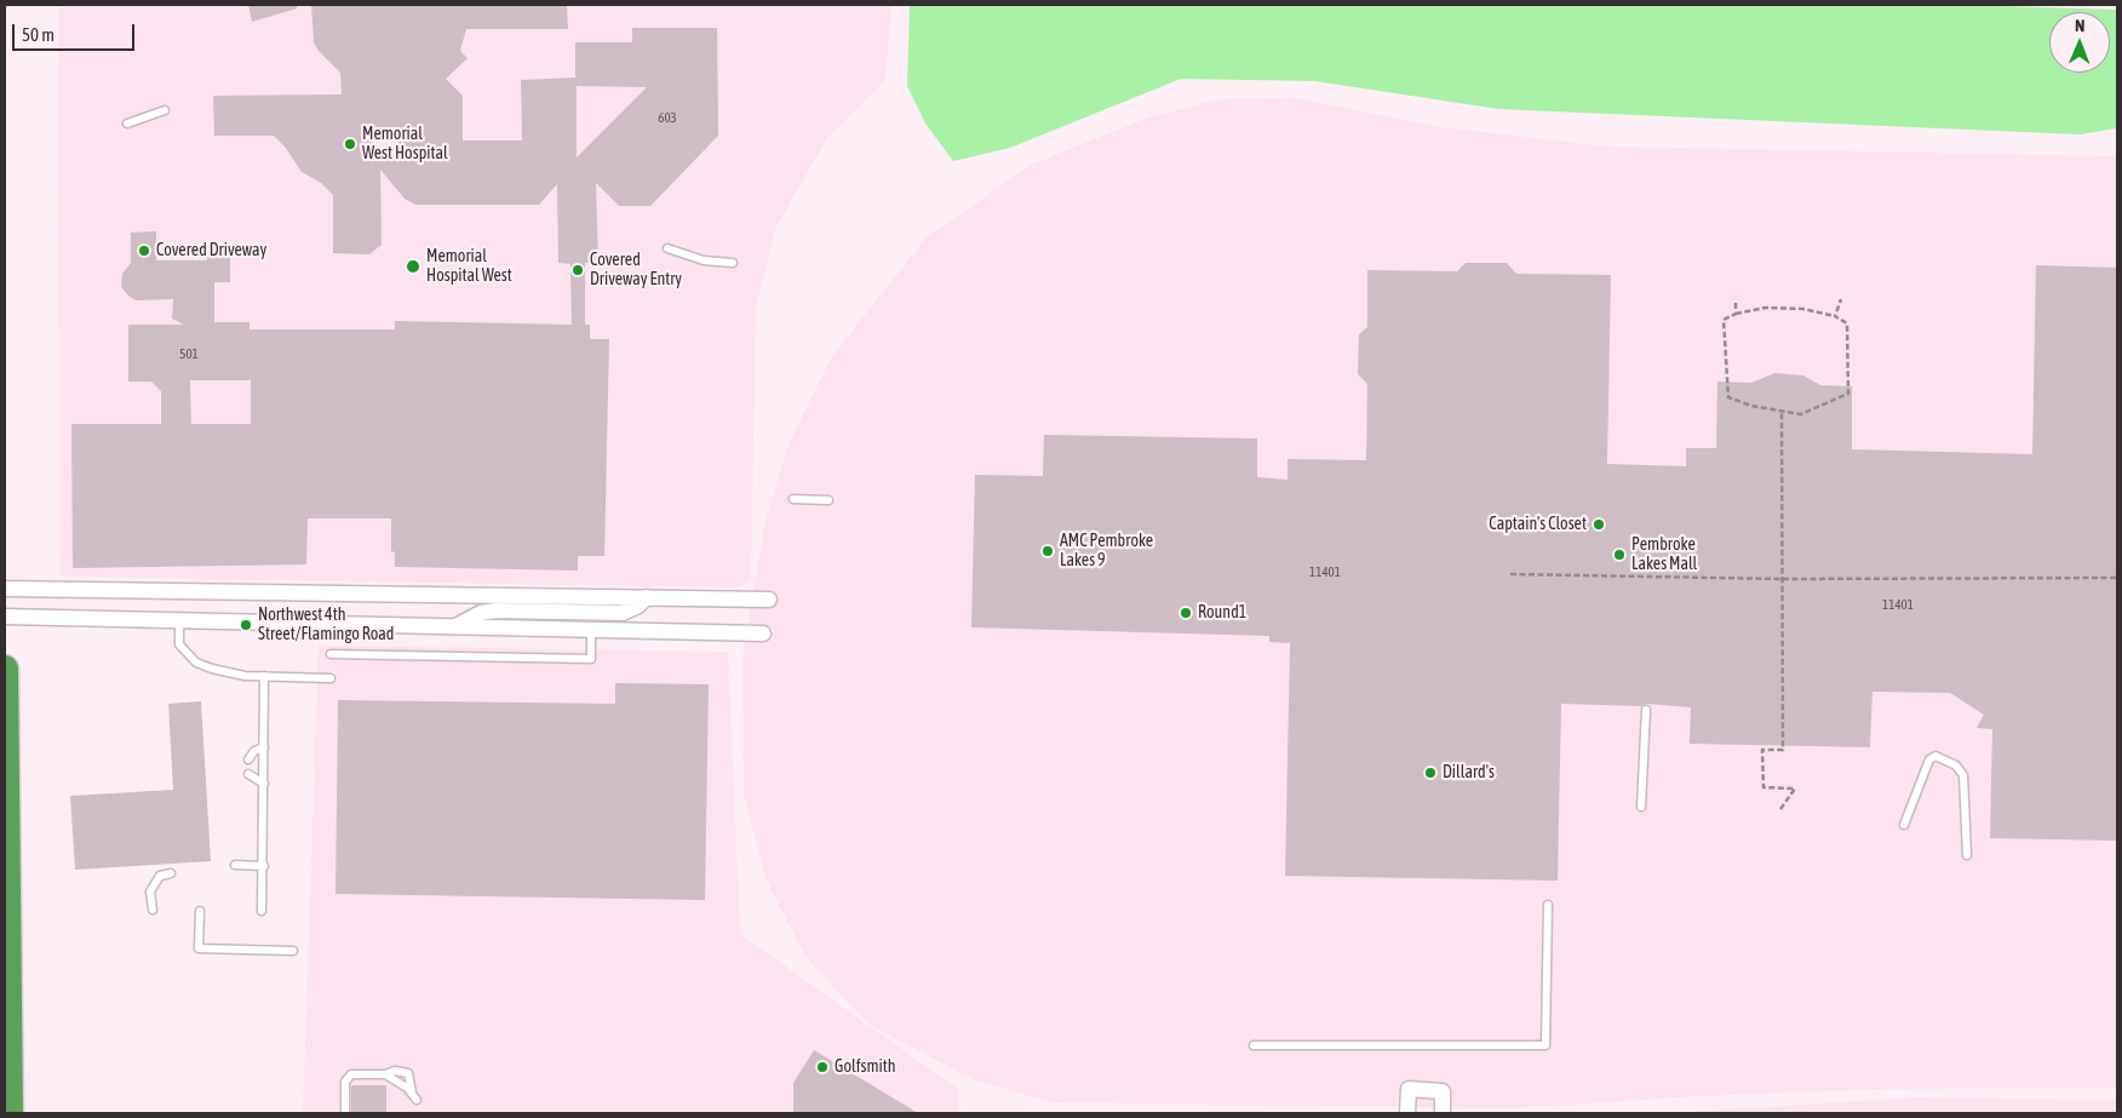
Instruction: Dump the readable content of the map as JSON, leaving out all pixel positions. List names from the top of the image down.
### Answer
{
  "places": [
    "Memorial West Hospital",
    "Covered Driveway",
    "Memorial Hospital West",
    "Covered Driveway Entry",
    "Captain's Closet",
    "AMC Pembroke Lakes 9",
    "Pembroke Lakes Mall",
    "Round1",
    "Northwest 4th Street/Flamingo Road",
    "Dillard's",
    "Golfsmith"
  ],
  "house_numbers": [
    "603",
    "501",
    "11401",
    "11401"
  ],
  "scale_bar": "50 m",
  "north": "top"
}
